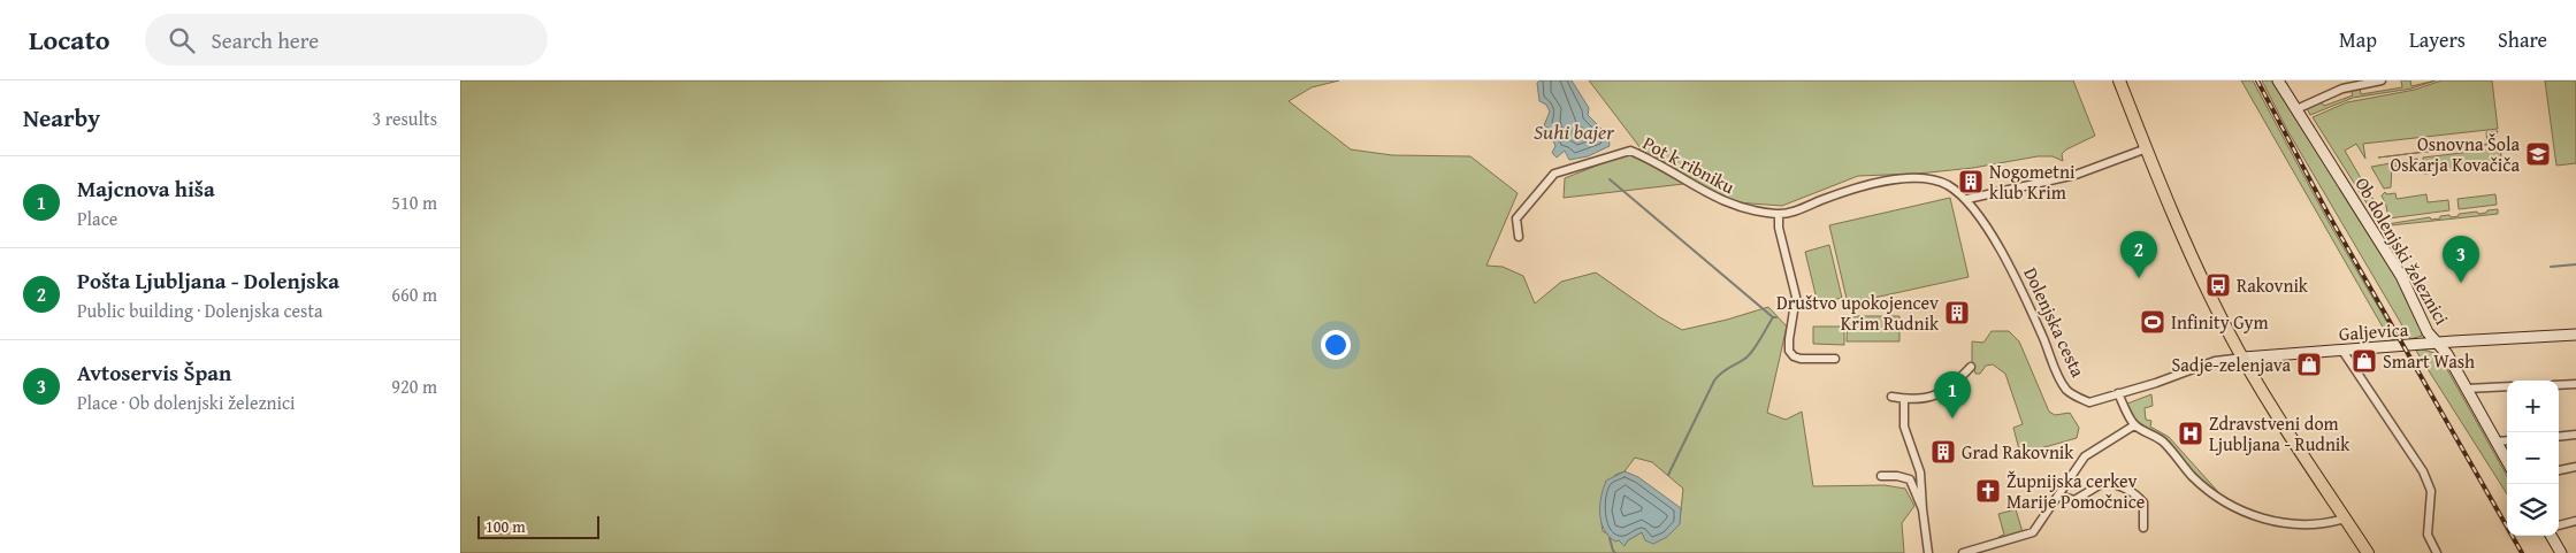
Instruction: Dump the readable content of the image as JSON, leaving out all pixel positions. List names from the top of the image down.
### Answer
{
  "streets": {
    "street": [
      "Pot k ribniku",
      "Ob dolenjski železnici",
      "Dolenjska cesta",
      "Galjevica"
    ]
  },
  "crossings": [
    ["Pot k ribniku", "Dolenjska cesta"],
    ["Ob dolenjski železnici", "Galjevica"],
    ["Dolenjska cesta", "Galjevica"]
  ],
  "water": ["Suhi bajer"],
  "places": {
    "school or university": ["Osnovna Šola Oskarja Kovačiča"],
    "building": ["Nogometni klub Krim", "Društvo upokojencev Krim Rudnik", "Grad Rakovnik"],
    "bus stop": ["Rakovnik"],
    "sports": ["Infinity Gym"],
    "shop": ["Smart Wash", "Sadje-zelenjava"],
    "hospital": ["Zdravstveni dom Ljubljana - Rudnik"],
    "church": ["Župnijska cerkev Marije Pomočnice"]
  },
  "scale_bar": "100 m",
  "page": {
    "header": "Locato",
    "search": "Search here",
    "nav": ["Map", "Layers", "Share"],
    "heading": ["Nearby", "3 results"],
    "list": [
      {
        "mark": "1",
        "name": "Majcnova hiša",
        "note": "Place",
        "value": "510 m"
      },
      {
        "mark": "2",
        "name": "Pošta Ljubljana - Dolenjska",
        "note": "Public building · Dolenjska cesta",
        "value": "660 m"
      },
      {
        "mark": "3",
        "name": "Avtoservis Špan",
        "note": "Place · Ob dolenjski železnici",
        "value": "920 m"
      }
    ],
    "pins": ["2", "3", "1"],
    "map_buttons": ["+", "−"],
    "scale": "100 m"
  }
}
